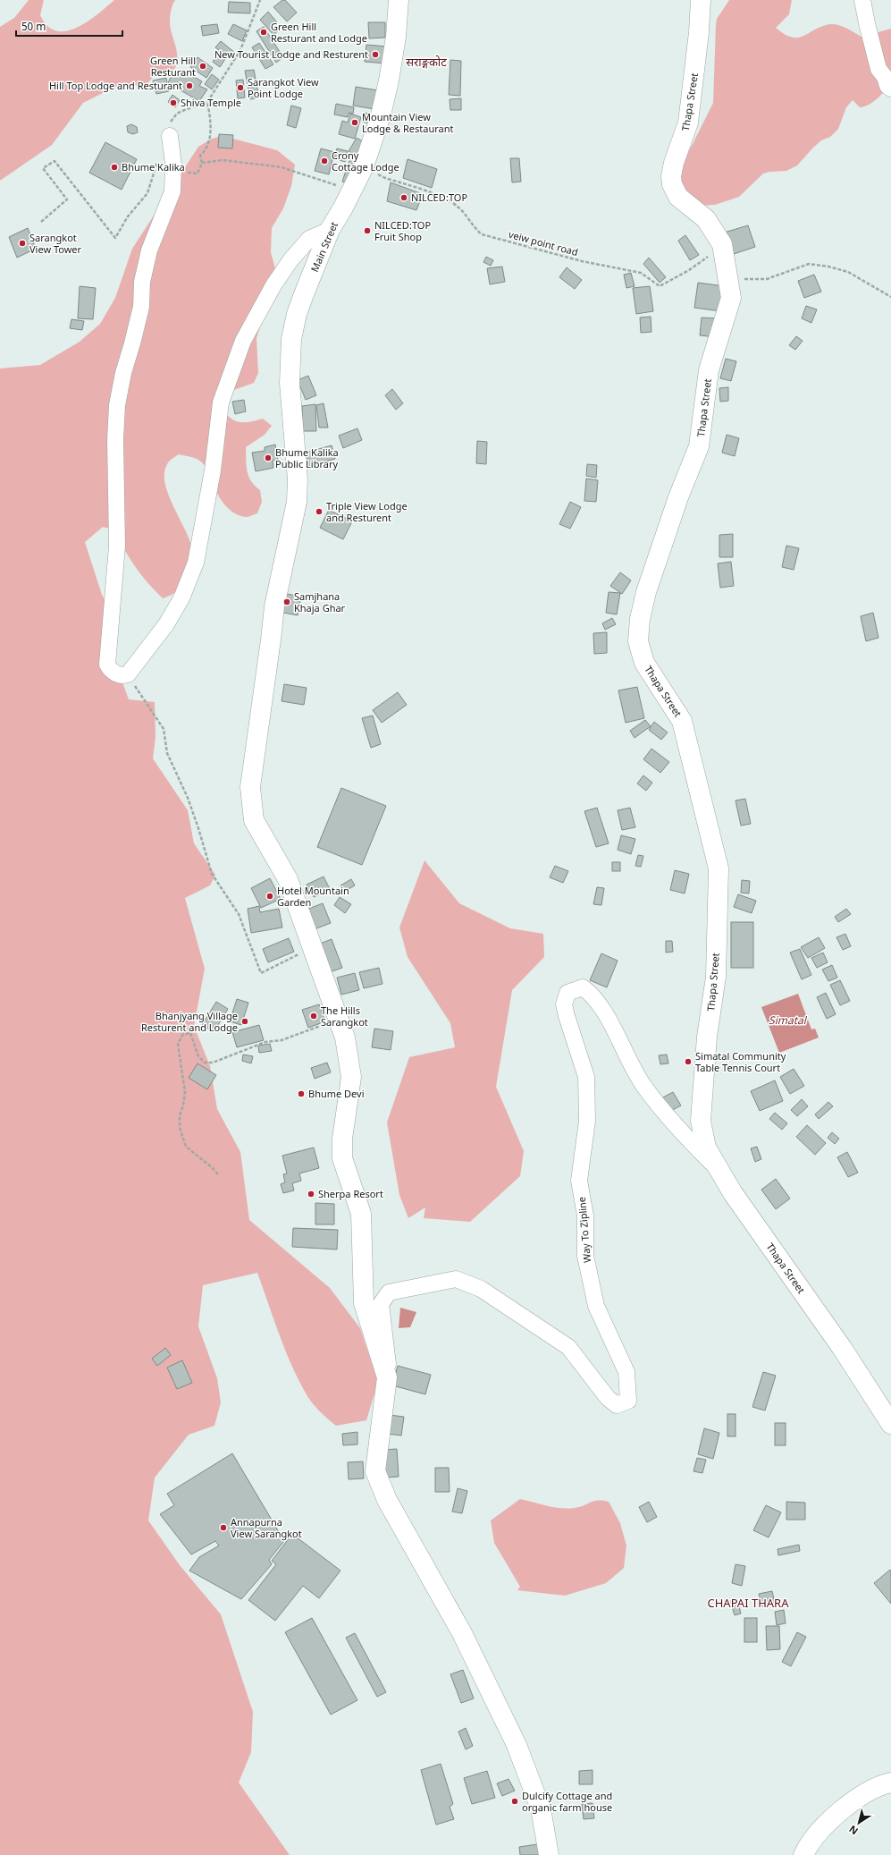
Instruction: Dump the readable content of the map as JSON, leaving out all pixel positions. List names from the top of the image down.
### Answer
{
  "streets": {
    "street": ["Thapa Street", "Main Street", "Way To Zipline"],
    "path": ["veiw point road"]
  },
  "crossings": [
    ["Thapa Street", "veiw point road"],
    ["Thapa Street", "Way To Zipline"],
    ["veiw point road", "Main Street"],
    ["Main Street", "Way To Zipline"]
  ],
  "districts": ["सराङ्गकोट", "CHAPAI THARA"],
  "water": ["Simatal"],
  "places": [
    "Green Hill Resturant and Lodge",
    "New Tourist Lodge and Resturent",
    "Green Hill Resturant",
    "Hill Top Lodge and Resturant",
    "Sarangkot View Point Lodge",
    "Shiva Temple",
    "Mountain View Lodge & Restaurant",
    "Crony Cottage Lodge",
    "Bhume Kalika",
    "NILCED:TOP",
    "NILCED:TOP Fruit Shop",
    "Sarangkot View Tower",
    "Bhume Kalika Public Library",
    "Triple View Lodge and Resturent",
    "Samjhana Khaja Ghar",
    "Hotel Mountain Garden",
    "The Hills Sarangkot",
    "Bhanjyang Village Resturent and Lodge",
    "Simatal Community Table Tennis Court",
    "Bhume Devi",
    "Sherpa Resort",
    "Annapurna View Sarangkot",
    "Dulcify Cottage and organic farm house"
  ],
  "scale_bar": "50 m",
  "north": "bottom left"
}
